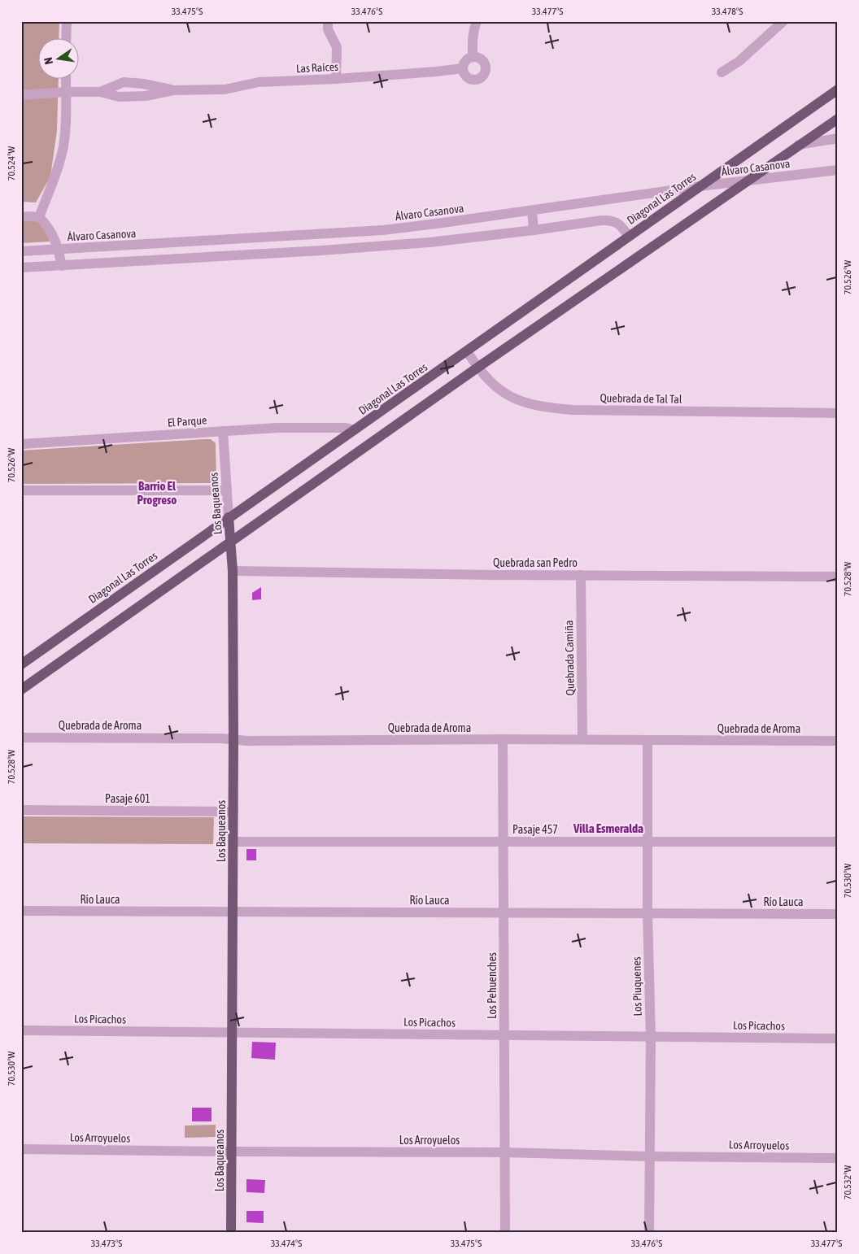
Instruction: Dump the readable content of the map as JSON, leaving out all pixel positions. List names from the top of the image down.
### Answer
{
  "streets": {
    "main road": ["Diagonal Las Torres", "Los Baqueanos"],
    "street": [
      "Las Raíces",
      "Álvaro Casanova",
      "Quebrada de Tal Tal",
      "El Parque",
      "Quebrada san Pedro",
      "Quebrada Camiña",
      "Quebrada de Aroma",
      "Pasaje 601",
      "Pasaje 457",
      "Río Lauca",
      "Los Pehuenches",
      "Los Piuquenes",
      "Los Picachos",
      "Los Arroyuelos"
    ]
  },
  "crossings": [
    ["Álvaro Casanova", "Diagonal Las Torres"],
    ["Diagonal Las Torres", "Quebrada de Tal Tal"],
    ["Diagonal Las Torres", "El Parque"],
    ["Diagonal Las Torres", "Los Baqueanos"],
    ["El Parque", "Los Baqueanos"],
    ["Los Baqueanos", "Quebrada san Pedro"],
    ["Los Baqueanos", "Quebrada de Aroma"],
    ["Los Baqueanos", "Pasaje 601"],
    ["Los Baqueanos", "Pasaje 457"],
    ["Los Baqueanos", "Río Lauca"],
    ["Los Baqueanos", "Los Picachos"],
    ["Los Baqueanos", "Los Arroyuelos"],
    ["Quebrada san Pedro", "Quebrada Camiña"],
    ["Quebrada Camiña", "Quebrada de Aroma"],
    ["Quebrada de Aroma", "Los Pehuenches"],
    ["Quebrada de Aroma", "Los Piuquenes"],
    ["Pasaje 457", "Los Pehuenches"],
    ["Pasaje 457", "Los Piuquenes"],
    ["Río Lauca", "Los Pehuenches"],
    ["Río Lauca", "Los Piuquenes"],
    ["Los Pehuenches", "Los Picachos"],
    ["Los Pehuenches", "Los Arroyuelos"],
    ["Los Piuquenes", "Los Picachos"],
    ["Los Piuquenes", "Los Arroyuelos"]
  ],
  "districts": ["Barrio El Progreso", "Villa Esmeralda"],
  "north": "left",
  "coordinates": [
    "33.475°S",
    "33.476°S",
    "33.477°S",
    "33.478°S",
    "70.524°W",
    "70.526°W",
    "70.528°W",
    "70.530°W",
    "70.532°W",
    "33.473°S",
    "33.474°S"
  ]
}
